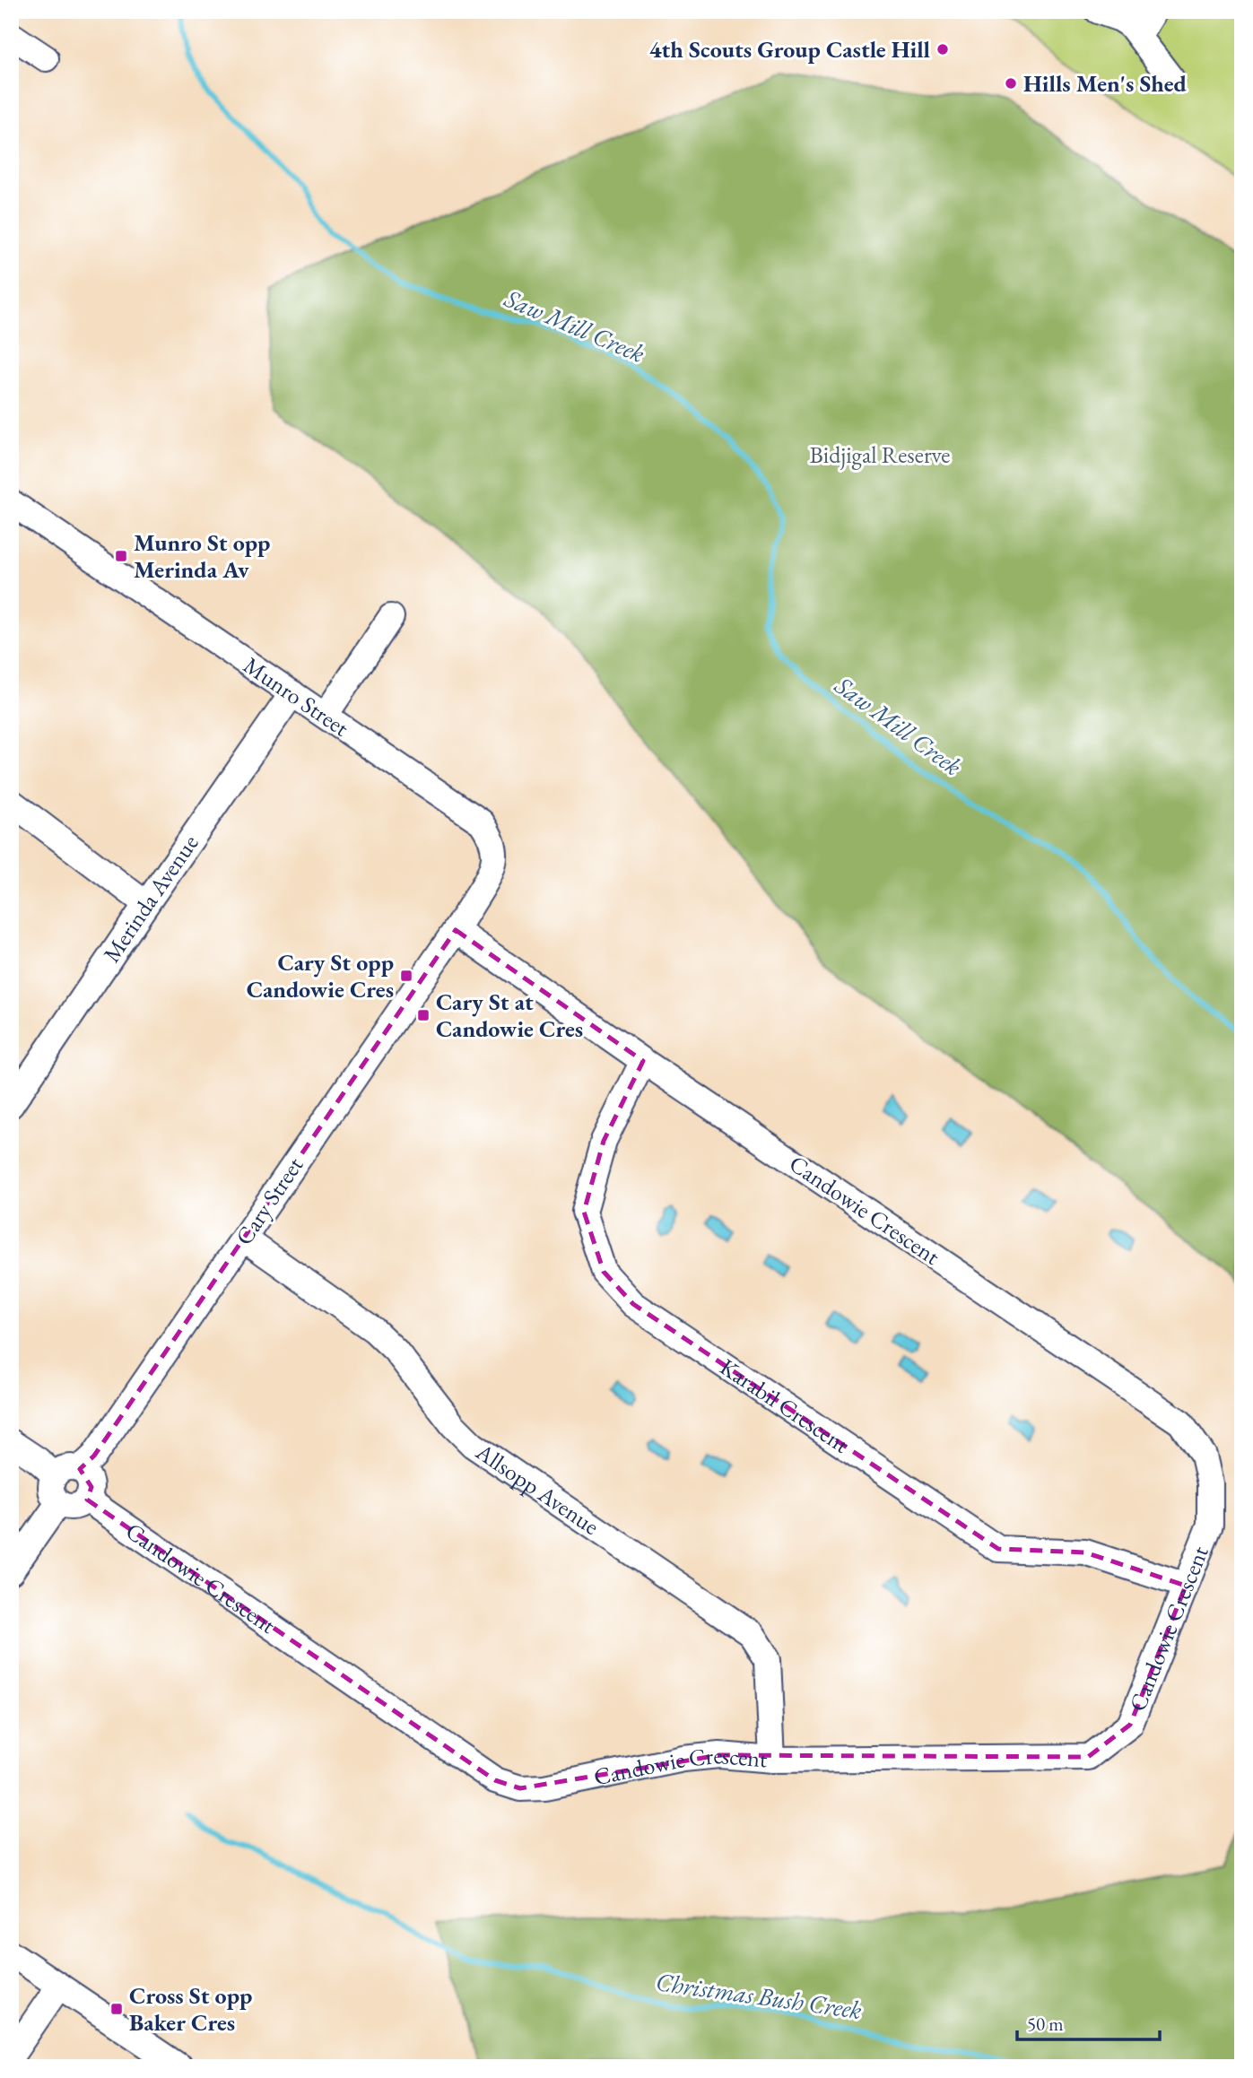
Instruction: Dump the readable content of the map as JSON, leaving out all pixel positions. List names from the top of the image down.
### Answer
{
  "streets": {
    "street": [
      "Munro Street",
      "Merinda Avenue",
      "Cary Street",
      "Candowie Crescent",
      "Karabil Crescent",
      "Allsopp Avenue"
    ]
  },
  "crossings": [
    ["Munro Street", "Merinda Avenue"],
    ["Munro Street", "Cary Street"],
    ["Munro Street", "Candowie Crescent"],
    ["Cary Street", "Candowie Crescent"],
    ["Cary Street", "Allsopp Avenue"],
    ["Candowie Crescent", "Karabil Crescent"],
    ["Candowie Crescent", "Allsopp Avenue"]
  ],
  "water": ["Saw Mill Creek", "Christmas Bush Creek"],
  "parks": ["Bidjigal Reserve"],
  "places": {
    "other": ["4th Scouts Group Castle Hill", "Hills Men's Shed"],
    "transit": [
      "Munro St opp Merinda Av",
      "Cary St opp Candowie Cres",
      "Cary St at Candowie Cres",
      "Cross St opp Baker Cres"
    ]
  },
  "scale_bar": "50 m"
}
